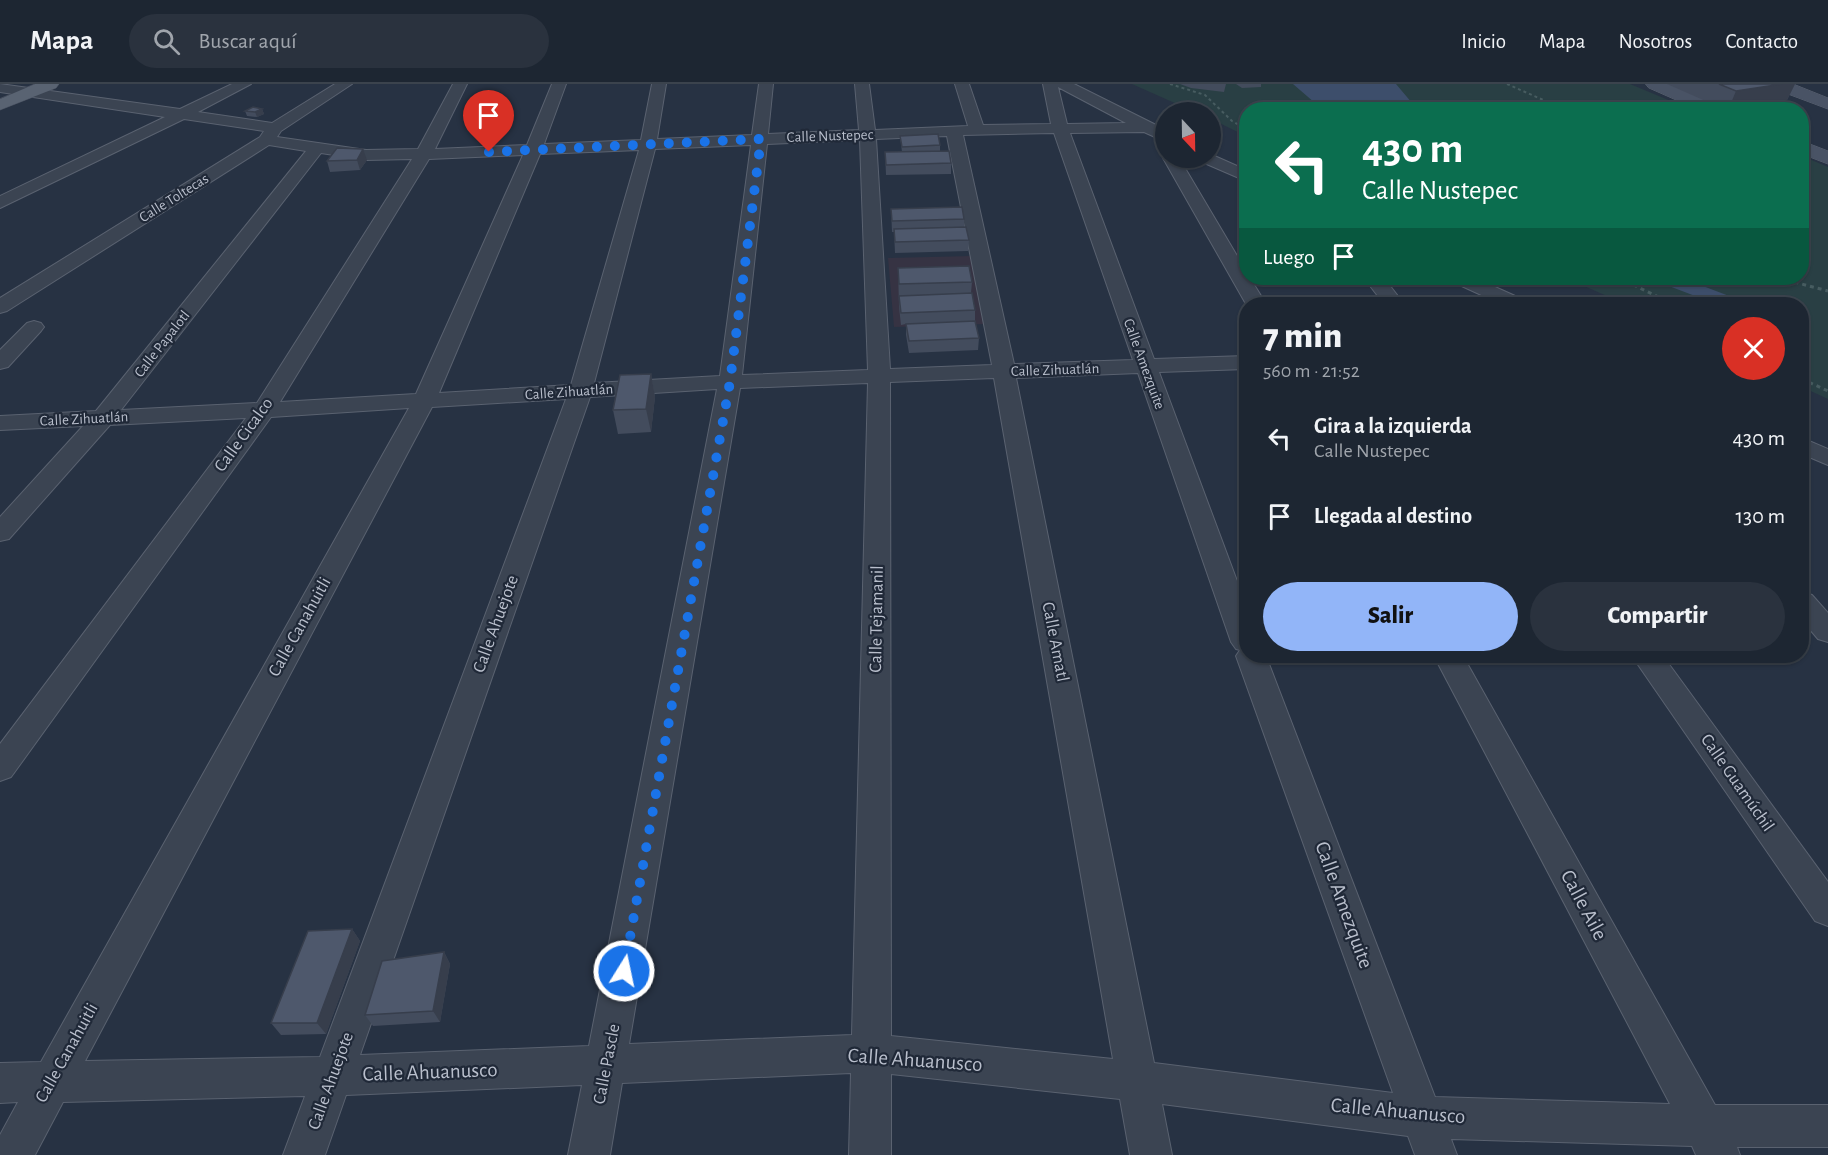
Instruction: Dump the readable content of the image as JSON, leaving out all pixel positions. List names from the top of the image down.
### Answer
{
  "streets": {
    "street": [
      "Calle Nustepec",
      "Calle Toltecas",
      "Calle Papalotl",
      "Calle Amezquite",
      "Calle Zihuatlán",
      "Calle Cicalco",
      "Calle Tejamanil",
      "Calle Ahuejote",
      "Calle Canahuitli",
      "Calle Amatl",
      "Calle Guamúchil",
      "Calle Aile",
      "Calle Ahuanusco",
      "Calle Pascle"
    ]
  },
  "crossings": [
    ["Calle Nustepec", "Calle Toltecas"],
    ["Calle Nustepec", "Calle Papalotl"],
    ["Calle Nustepec", "Calle Amezquite"],
    ["Calle Nustepec", "Calle Cicalco"],
    ["Calle Nustepec", "Calle Tejamanil"],
    ["Calle Nustepec", "Calle Ahuejote"],
    ["Calle Nustepec", "Calle Canahuitli"],
    ["Calle Nustepec", "Calle Amatl"],
    ["Calle Nustepec", "Calle Pascle"],
    ["Calle Papalotl", "Calle Zihuatlán"],
    ["Calle Amezquite", "Calle Zihuatlán"],
    ["Calle Amezquite", "Calle Ahuanusco"],
    ["Calle Zihuatlán", "Calle Cicalco"],
    ["Calle Zihuatlán", "Calle Tejamanil"],
    ["Calle Zihuatlán", "Calle Ahuejote"],
    ["Calle Zihuatlán", "Calle Canahuitli"],
    ["Calle Zihuatlán", "Calle Amatl"],
    ["Calle Zihuatlán", "Calle Pascle"],
    ["Calle Tejamanil", "Calle Ahuanusco"],
    ["Calle Ahuejote", "Calle Ahuanusco"],
    ["Calle Canahuitli", "Calle Ahuanusco"],
    ["Calle Amatl", "Calle Ahuanusco"],
    ["Calle Aile", "Calle Ahuanusco"],
    ["Calle Ahuanusco", "Calle Pascle"]
  ],
  "north": "bottom",
  "page": {
    "header": "Mapa",
    "search": "Buscar aquí",
    "nav": [
      "Inicio",
      "Mapa",
      "Nosotros",
      "Contacto"
    ],
    "turn": ["430 m", "Calle Nustepec"],
    "then": "Luego",
    "heading": ["7 min", "560 m · 21:52"],
    "list": [
      {
        "name": "Gira a la izquierda",
        "note": "Calle Nustepec",
        "value": "430 m"
      },
      {
        "name": "Llegada al destino",
        "value": "130 m"
      }
    ],
    "buttons": ["Salir", "Compartir"]
  }
}
